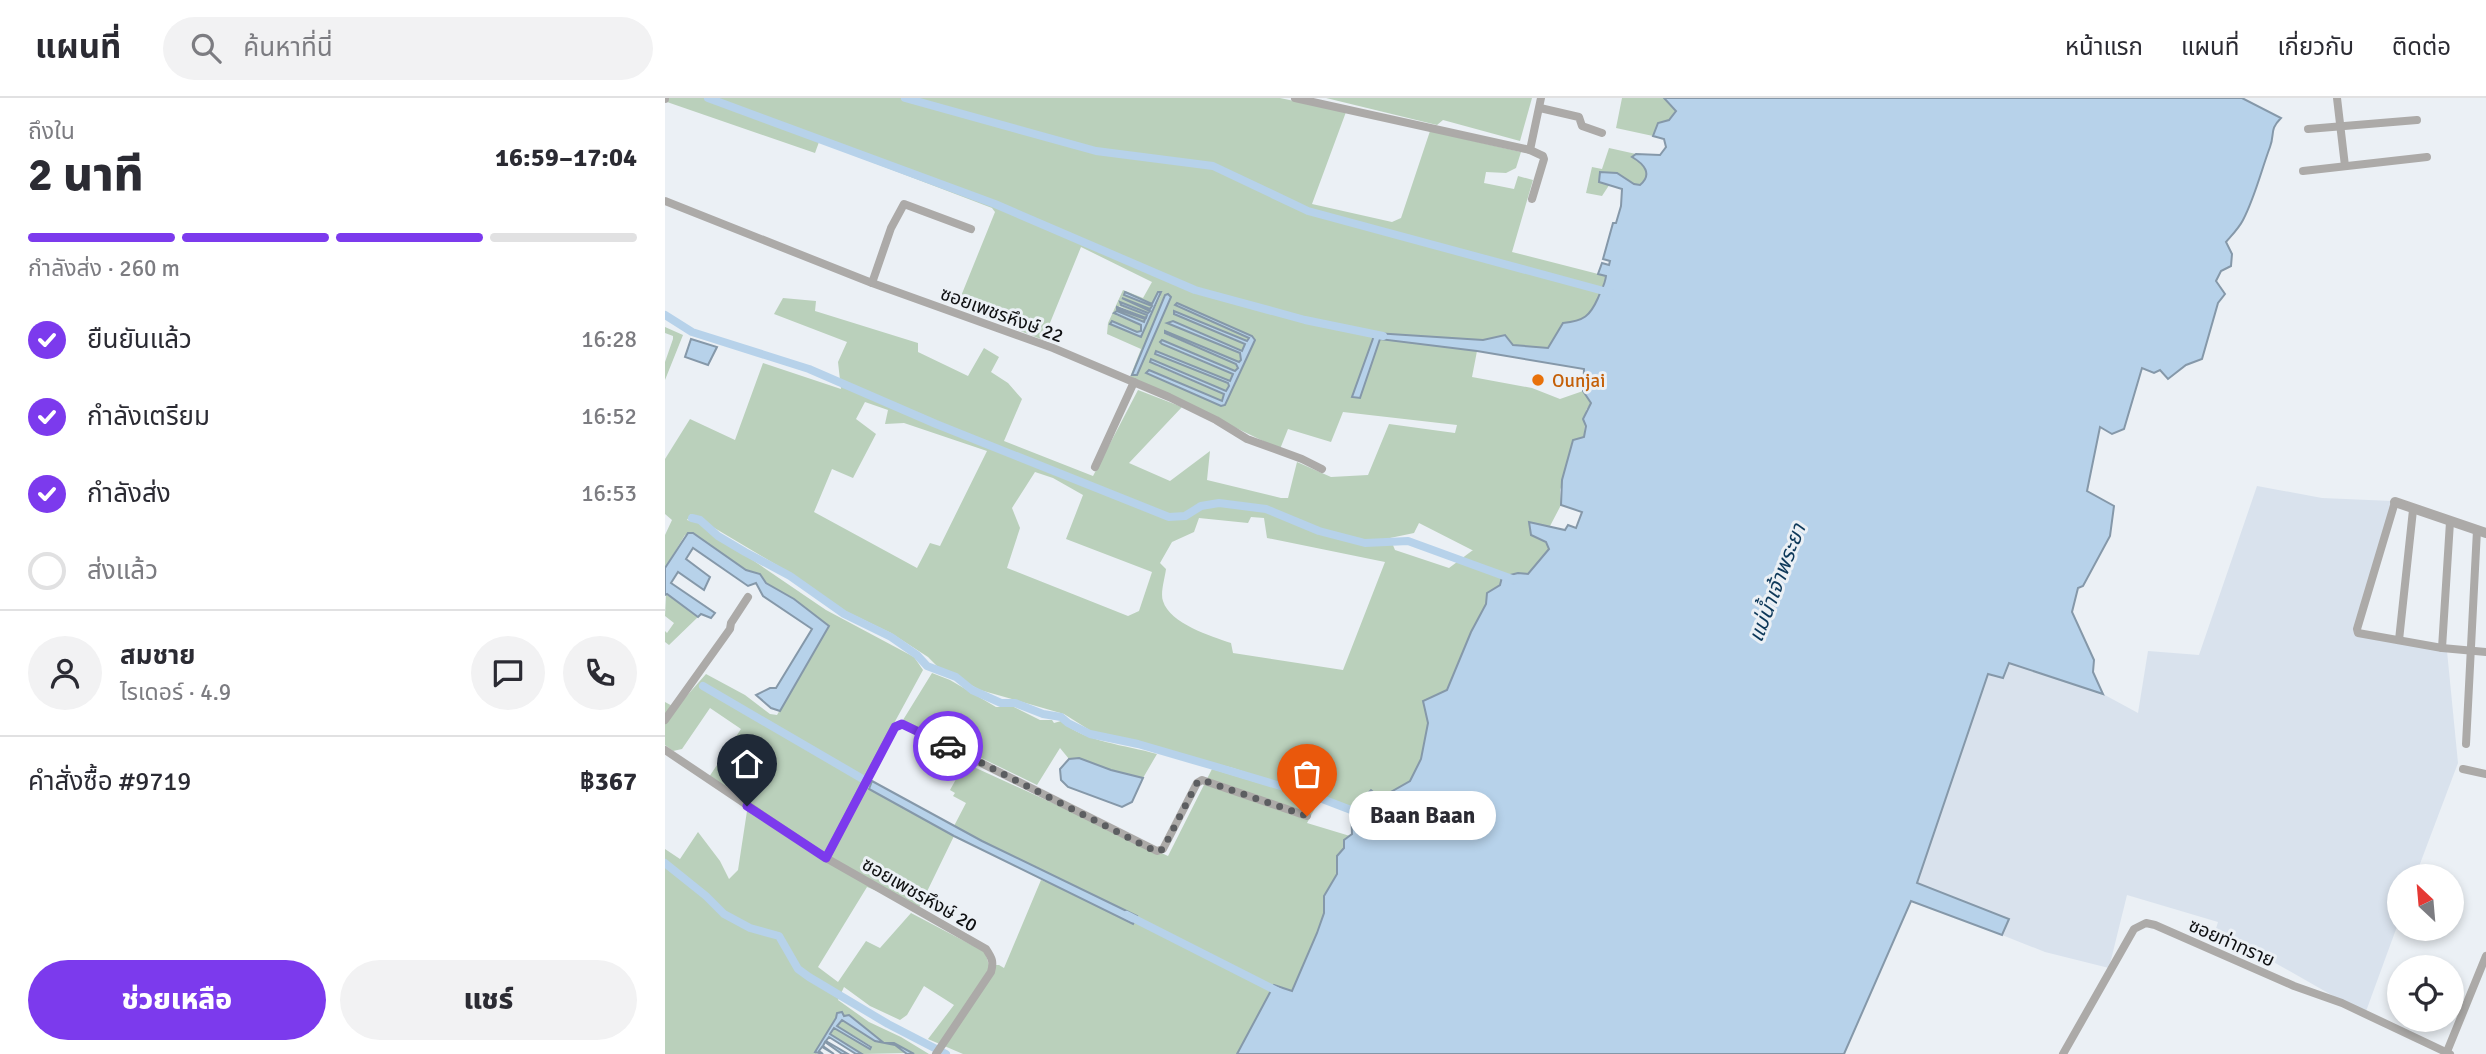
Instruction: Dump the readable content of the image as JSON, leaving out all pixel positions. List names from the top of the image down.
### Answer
{
  "streets": {
    "street": ["ซอยเพชรหึงษ์ 22", "ซอยเพชรหึงษ์ 20", "ซอยท่าทราย"]
  },
  "water": ["แม่น้ำเจ้าพระยา"],
  "places": ["Ounjai", "Baan Baan"],
  "north": "top left",
  "page": {
    "header": "แผนที่",
    "search": "ค้นหาที่นี่",
    "nav": [
      "หน้าแรก",
      "แผนที่",
      "เกี่ยวกับ",
      "ติดต่อ"
    ],
    "heading": ["2 นาที", "ถึงใน", "16:59–17:04"],
    "panel": [
      "สมชาย",
      "ไรเดอร์ · 4.9",
      "คำสั่งซื้อ #9719",
      "฿367"
    ],
    "bar": "กำลังส่ง · 260 m",
    "list": [
      ["ยืนยันแล้ว", "16:28"],
      ["กำลังเตรียม", "16:52"],
      ["กำลังส่ง", "16:53"],
      "ส่งแล้ว"
    ],
    "bubble": "Baan Baan",
    "buttons": ["ช่วยเหลือ", "แชร์"]
  }
}
